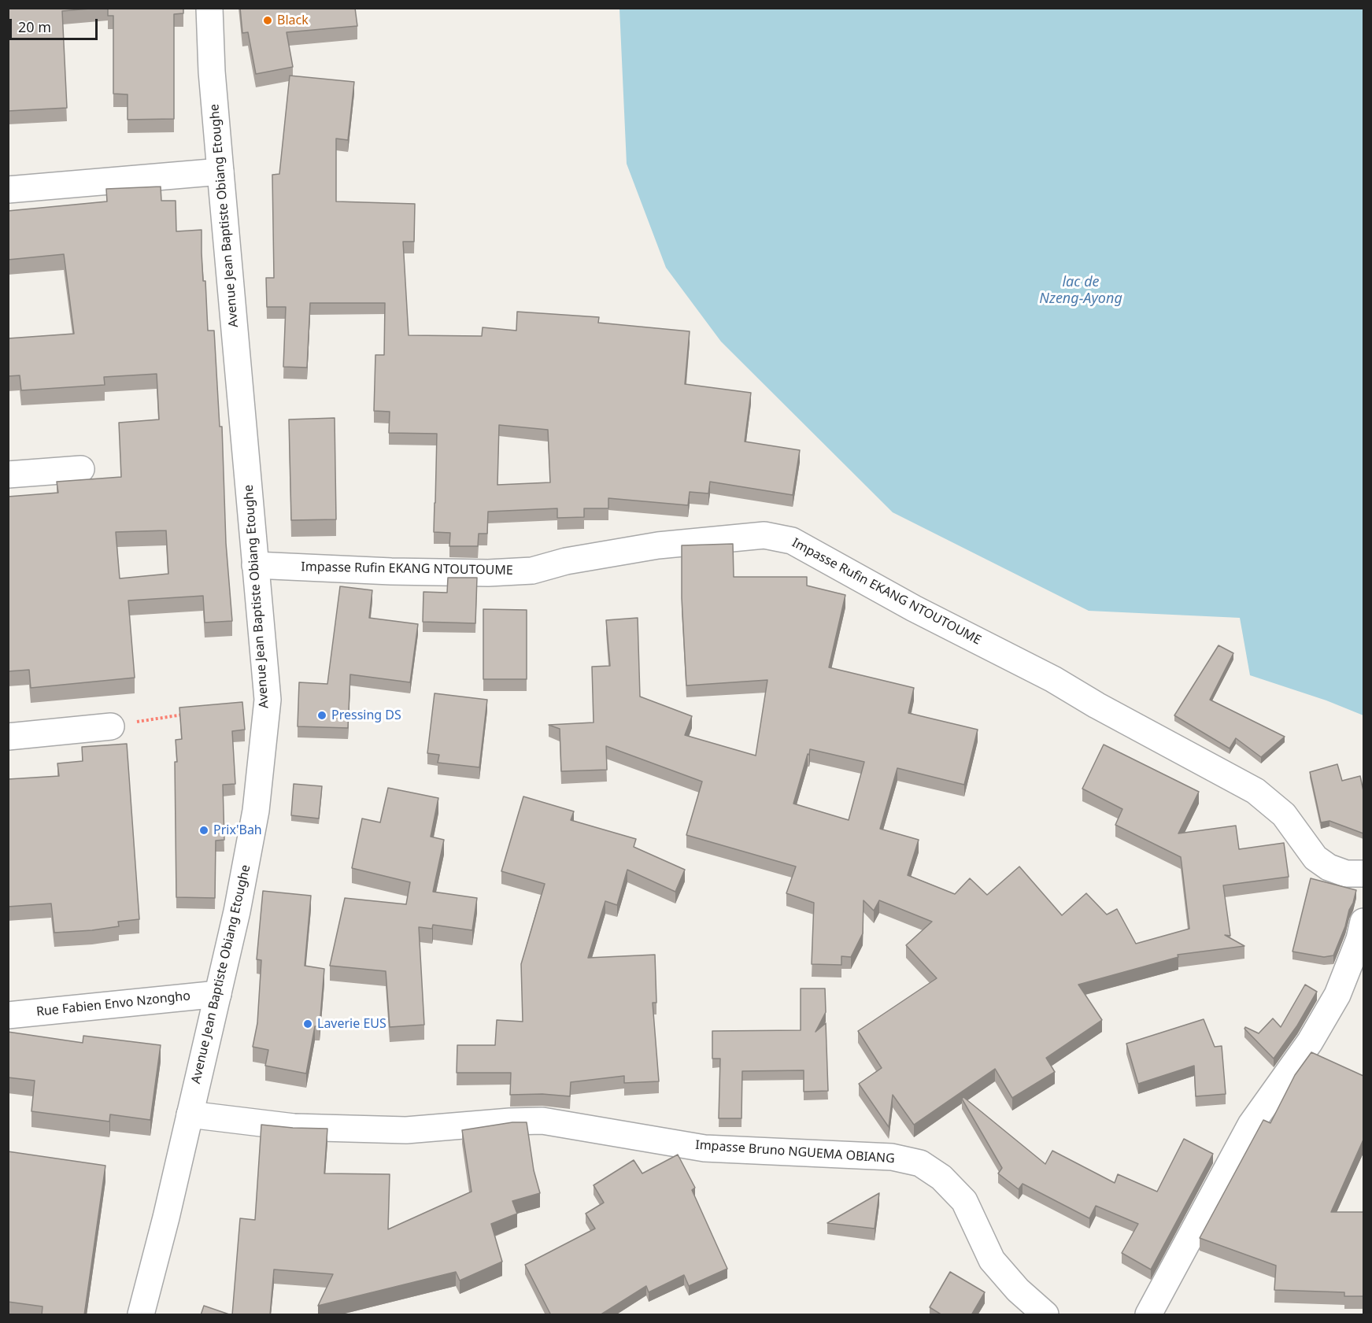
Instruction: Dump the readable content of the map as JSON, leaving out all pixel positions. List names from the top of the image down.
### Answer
{
  "streets": {
    "street": [
      "Avenue Jean Baptiste Obiang Etoughe",
      "Impasse Rufin EKANG NTOUTOUME",
      "Rue Fabien Envo Nzongho",
      "Impasse Bruno NGUEMA OBIANG"
    ]
  },
  "crossings": [
    ["Avenue Jean Baptiste Obiang Etoughe", "Impasse Rufin EKANG NTOUTOUME"],
    ["Avenue Jean Baptiste Obiang Etoughe", "Rue Fabien Envo Nzongho"],
    ["Avenue Jean Baptiste Obiang Etoughe", "Impasse Bruno NGUEMA OBIANG"]
  ],
  "water": ["lac de Nzeng-Ayong"],
  "places": [
    "Black",
    "Pressing DS",
    "Prix'Bah",
    "Laverie EUS"
  ],
  "scale_bar": "20 m"
}
